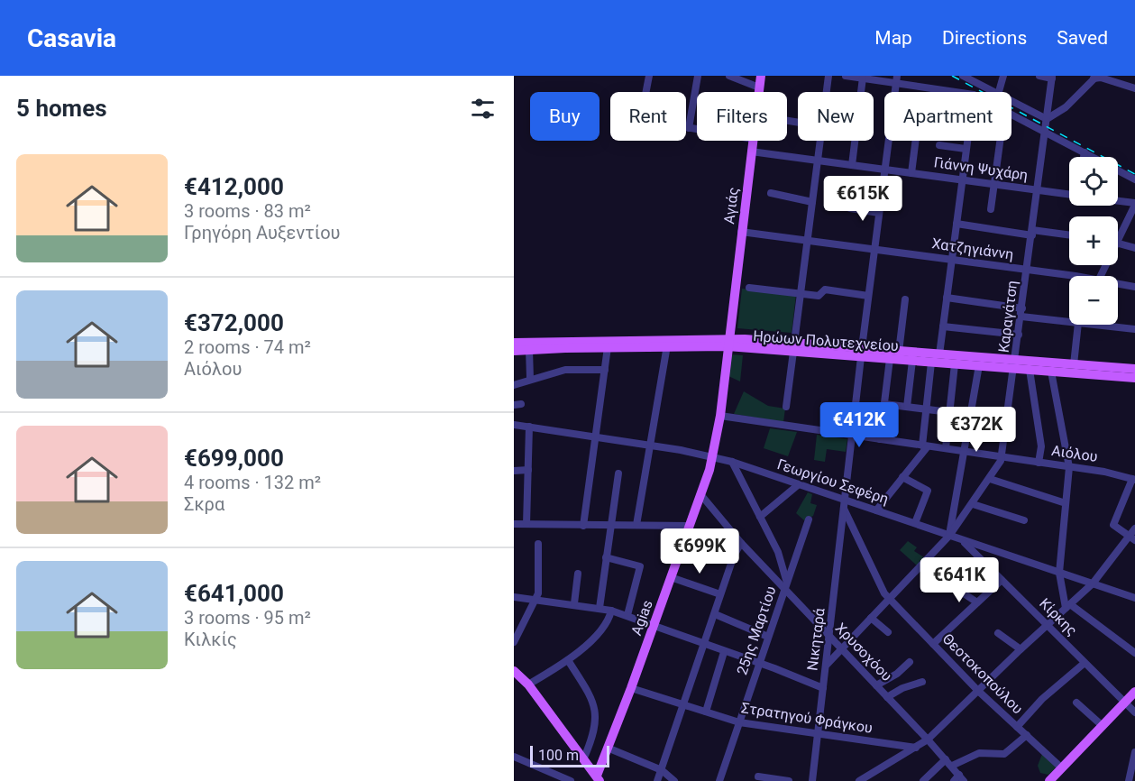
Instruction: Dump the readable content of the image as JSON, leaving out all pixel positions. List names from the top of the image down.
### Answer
{
  "streets": {
    "main road": ["Αγιάς", "Ηρώων Πολυτεχνείου", "Agias"],
    "street": [
      "Γιάννη Ψυχάρη",
      "Χατζηγιάννη",
      "Καραγάτση",
      "Αιόλου",
      "Γεωργίου Σεφέρη",
      "Κίρκης",
      "25ης Μαρτίου",
      "Νικηταρά",
      "Χρυσοχόου",
      "Θεοτοκοπούλου",
      "Στρατηγού Φράγκου"
    ]
  },
  "crossings": [
    ["Γιάννη Ψυχάρη", "Αγιάς"],
    ["Γιάννη Ψυχάρη", "Καραγάτση"],
    ["Γιάννη Ψυχάρη", "Νικηταρά"],
    ["Αγιάς", "Χατζηγιάννη"],
    ["Αγιάς", "Ηρώων Πολυτεχνείου"],
    ["Αγιάς", "Agias"],
    ["Χατζηγιάννη", "Καραγάτση"],
    ["Χατζηγιάννη", "Νικηταρά"],
    ["Καραγάτση", "Ηρώων Πολυτεχνείου"],
    ["Καραγάτση", "Αιόλου"],
    ["Καραγάτση", "Γεωργίου Σεφέρη"],
    ["Καραγάτση", "Νικηταρά"],
    ["Καραγάτση", "Χρυσοχόου"],
    ["Καραγάτση", "Θεοτοκοπούλου"],
    ["Ηρώων Πολυτεχνείου", "Agias"],
    ["Ηρώων Πολυτεχνείου", "Νικηταρά"],
    ["Αιόλου", "Agias"],
    ["Αιόλου", "Νικηταρά"],
    ["Γεωργίου Σεφέρη", "Κίρκης"],
    ["Γεωργίου Σεφέρη", "Agias"],
    ["Γεωργίου Σεφέρη", "Νικηταρά"],
    ["Γεωργίου Σεφέρη", "Θεοτοκοπούλου"],
    ["Agias", "Χρυσοχόου"],
    ["Agias", "Στρατηγού Φράγκου"],
    ["25ης Μαρτίου", "Χρυσοχόου"],
    ["25ης Μαρτίου", "Στρατηγού Φράγκου"],
    ["Νικηταρά", "Χρυσοχόου"],
    ["Νικηταρά", "Θεοτοκοπούλου"],
    ["Νικηταρά", "Στρατηγού Φράγκου"]
  ],
  "scale_bar": "100 m",
  "page": {
    "header": "Casavia",
    "nav": ["Map", "Directions", "Saved"],
    "heading": "5 homes",
    "chip": [
      "Buy",
      "Rent",
      "Filters",
      "New",
      "Apartment"
    ],
    "list": [
      {
        "name": "€412,000",
        "note": "3 rooms · 83 m² · Γρηγόρη Αυξεντίου"
      },
      {
        "name": "€372,000",
        "note": "2 rooms · 74 m² · Αιόλου"
      },
      {
        "name": "€699,000",
        "note": "4 rooms · 132 m² · Σκρα"
      },
      {
        "name": "€641,000",
        "note": "3 rooms · 95 m² · Κιλκίς"
      }
    ],
    "map_buttons": ["+", "−"],
    "price": [
      "€615K",
      "€412K",
      "€372K",
      "€699K",
      "€641K"
    ],
    "scale": "100 m"
  }
}
